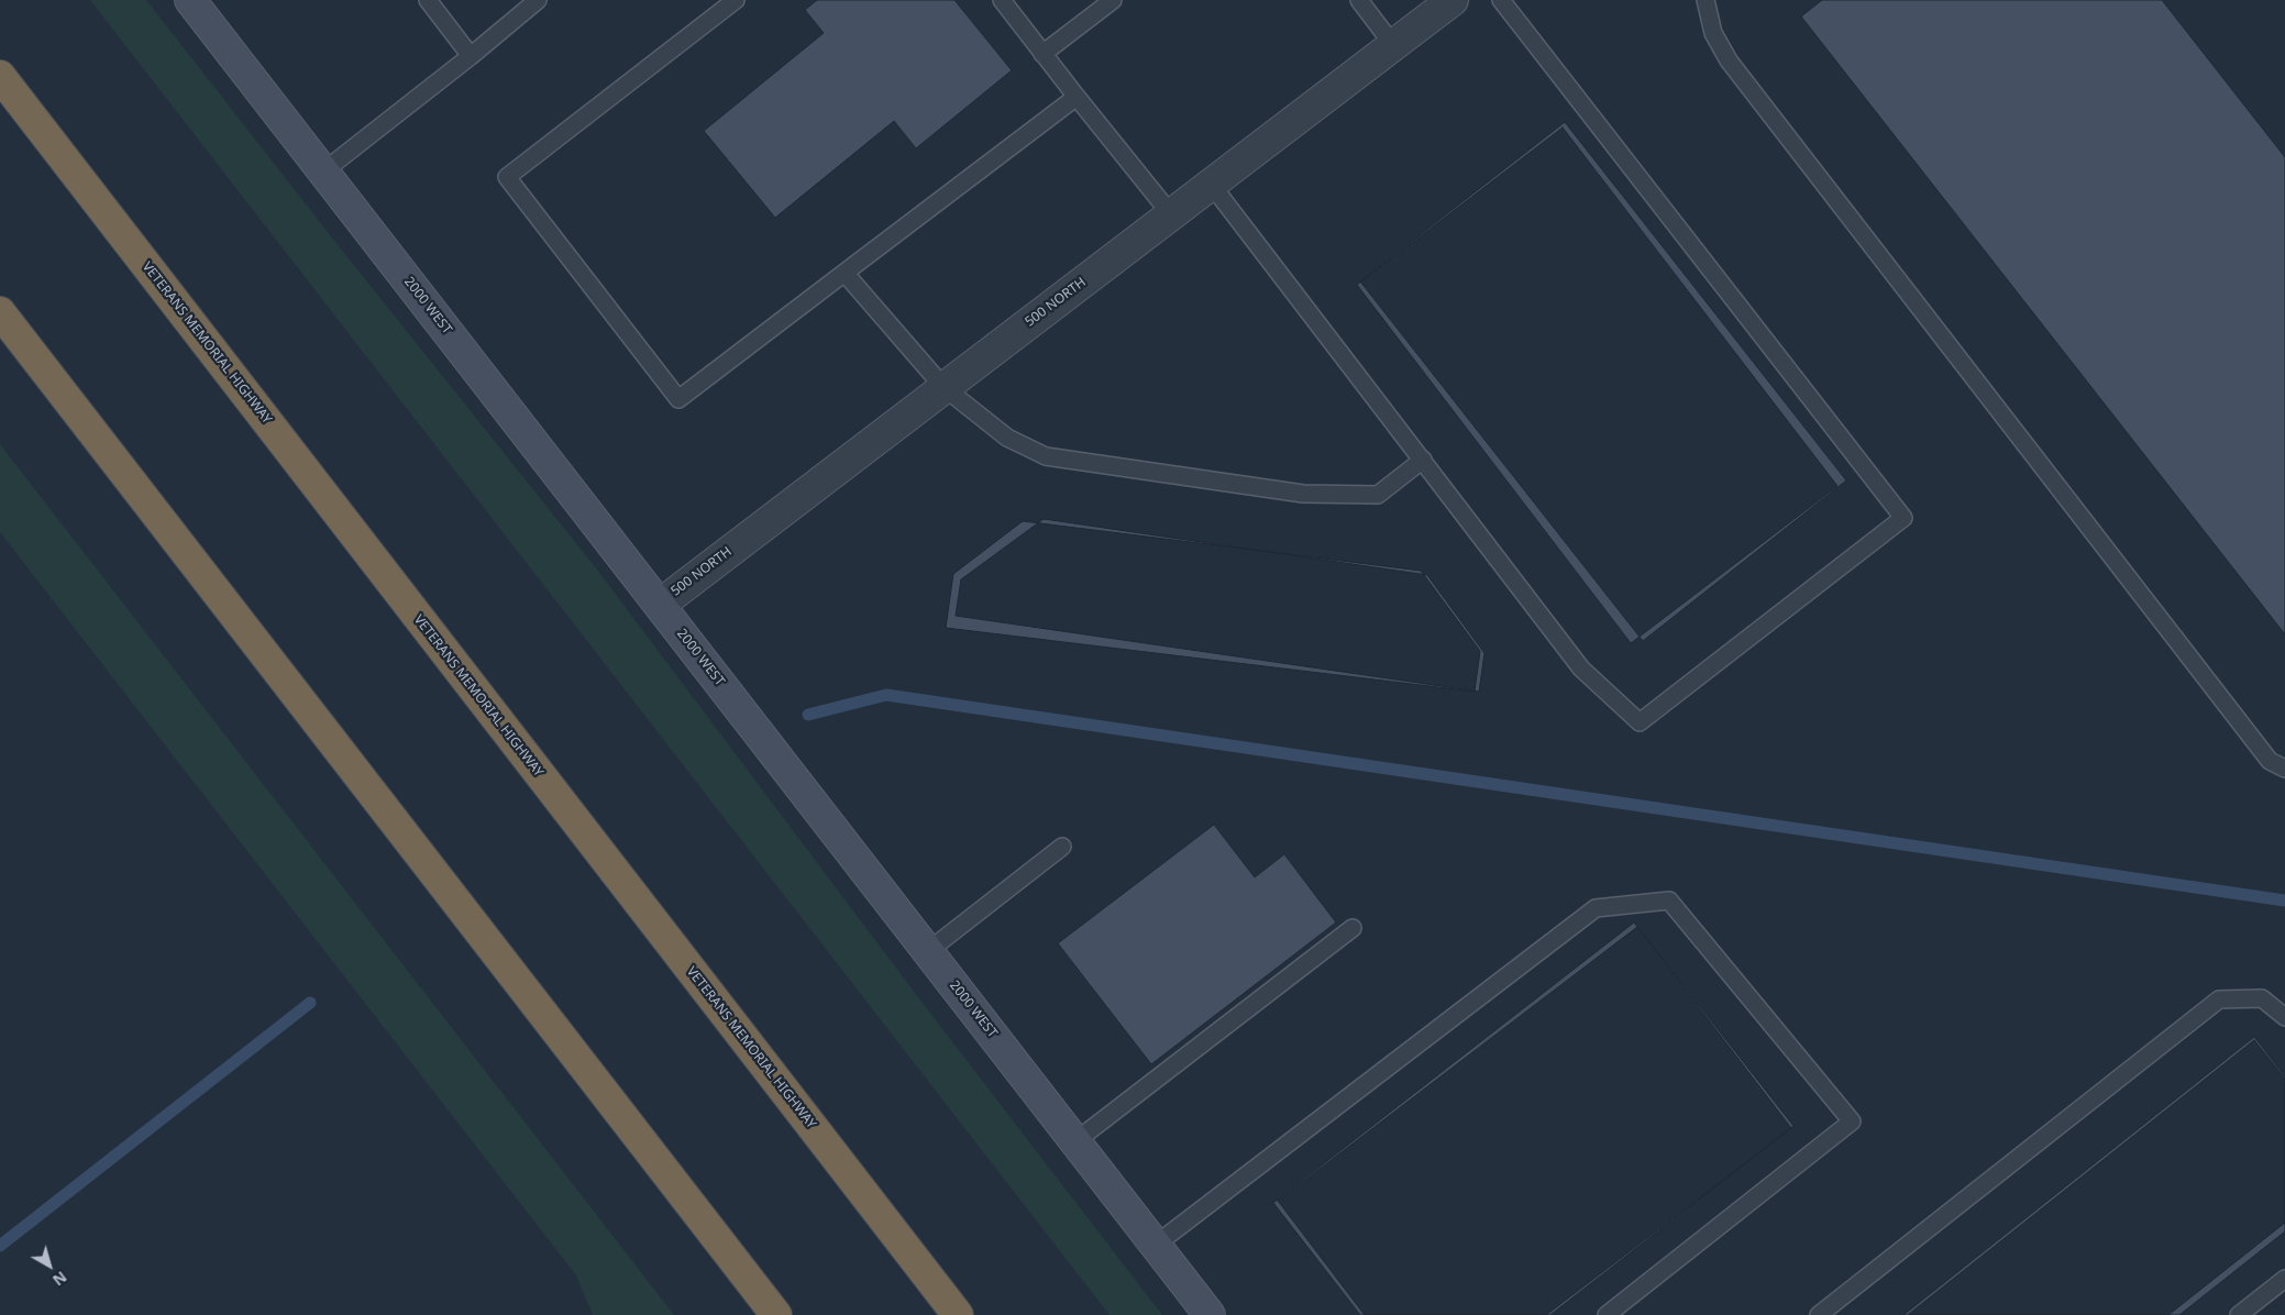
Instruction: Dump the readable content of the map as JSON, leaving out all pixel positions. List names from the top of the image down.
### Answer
{
  "streets": {
    "highway": ["VETERANS MEMORIAL HIGHWAY"],
    "street": ["500 NORTH", "2000 WEST"]
  },
  "crossings": [
    ["500 NORTH", "2000 WEST"]
  ],
  "north": "bottom right"
}
